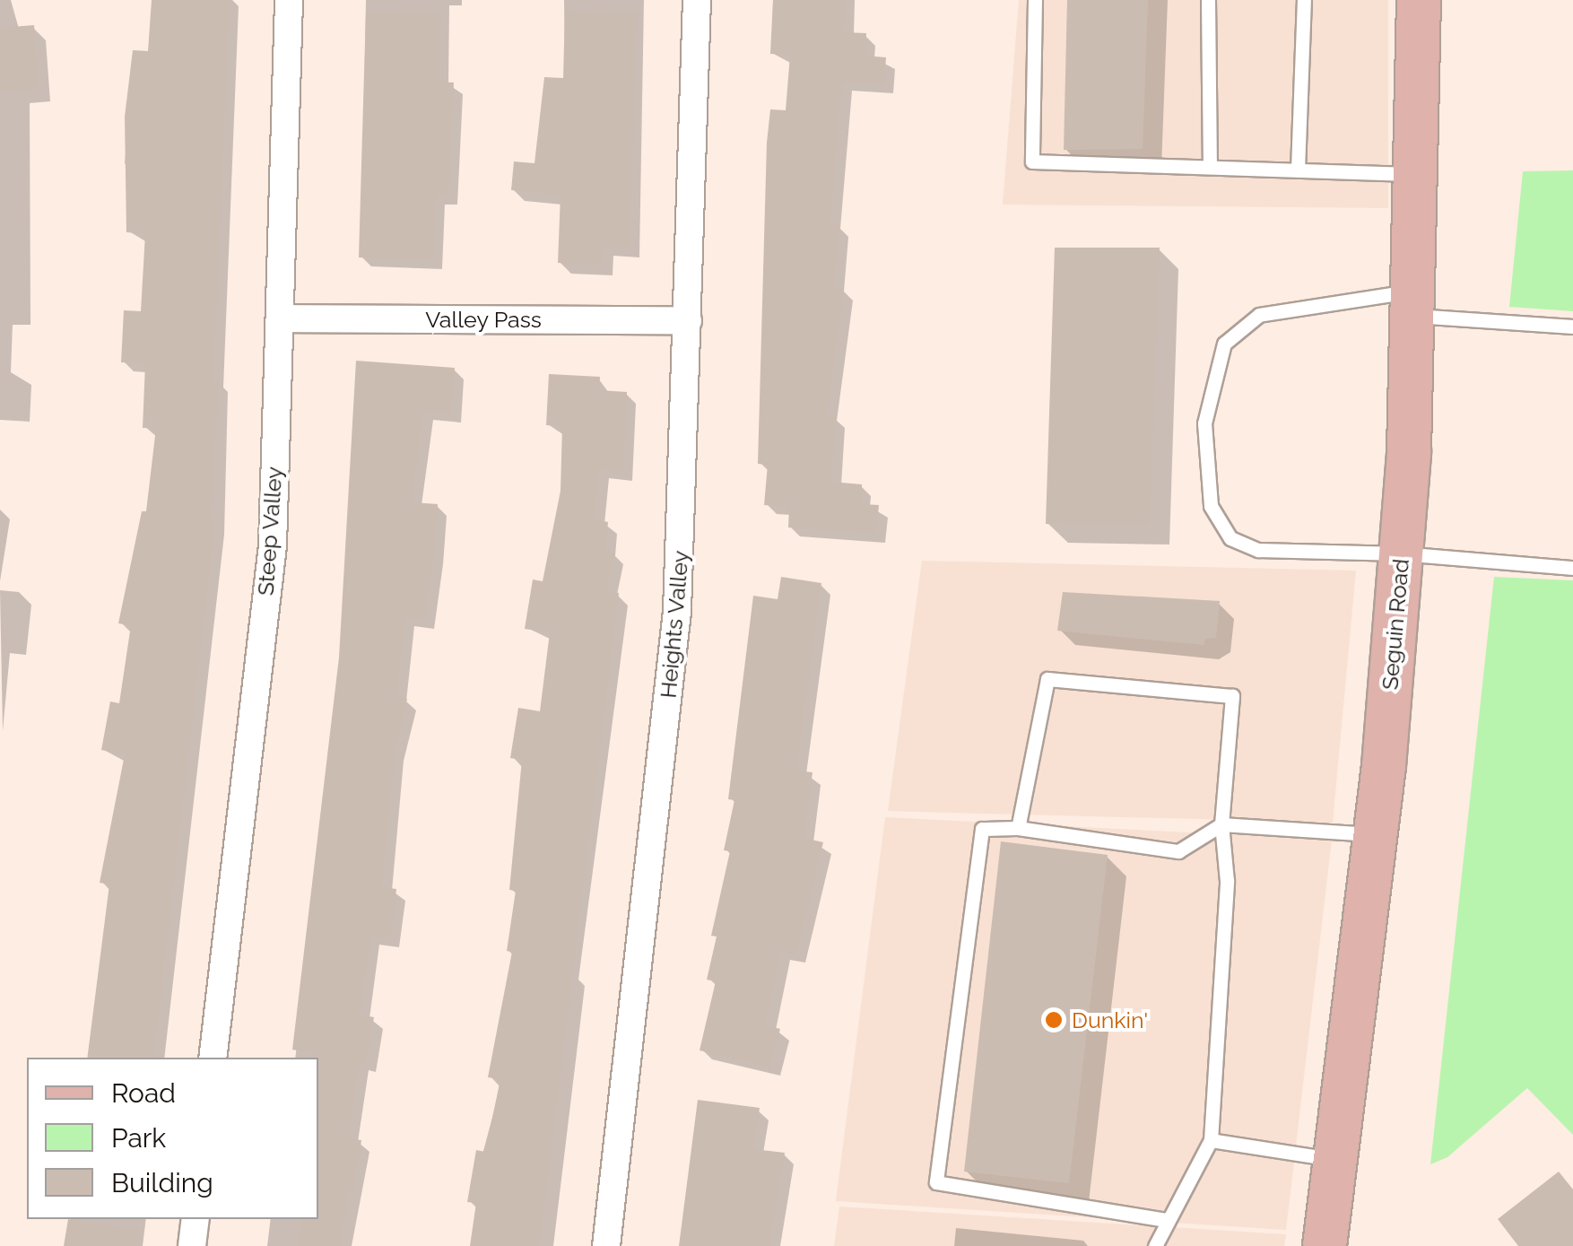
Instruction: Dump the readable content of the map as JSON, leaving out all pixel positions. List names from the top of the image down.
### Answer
{
  "streets": {
    "main road": ["Seguin Road"],
    "street": ["Valley Pass", "Steep Valley", "Heights Valley"]
  },
  "crossings": [
    ["Valley Pass", "Steep Valley"],
    ["Valley Pass", "Heights Valley"]
  ],
  "places": ["Dunkin'"],
  "legend": ["Road", "Park", "Building"]
}
